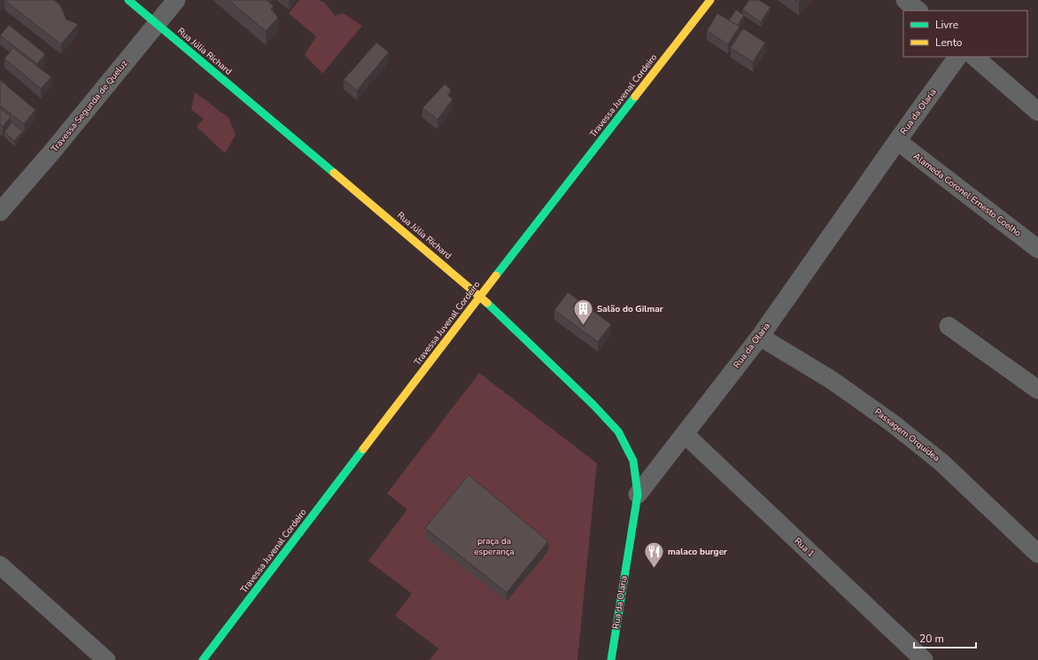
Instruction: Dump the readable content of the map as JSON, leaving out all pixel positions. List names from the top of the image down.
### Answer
{
  "streets": {
    "street": [
      "Rua Júlia Richard",
      "Travessa Juvenal Cordeiro",
      "Travessa Segunda de Queluz",
      "Rua da Olaria",
      "Alameda Coronel Ernesto Coelho",
      "Passagem Orquídea",
      "Rua 1"
    ]
  },
  "crossings": [
    ["Rua Júlia Richard", "Travessa Juvenal Cordeiro"],
    ["Rua Júlia Richard", "Travessa Segunda de Queluz"],
    ["Rua Júlia Richard", "Rua da Olaria"],
    ["Rua da Olaria", "Alameda Coronel Ernesto Coelho"],
    ["Rua da Olaria", "Passagem Orquídea"],
    ["Rua da Olaria", "Rua 1"]
  ],
  "parks": ["praça da esperança"],
  "places": {
    "building": ["Salão do Gilmar"],
    "restaurant": ["malaco burger"]
  },
  "legend": ["Livre", "Lento"],
  "scale_bar": "20 m"
}
